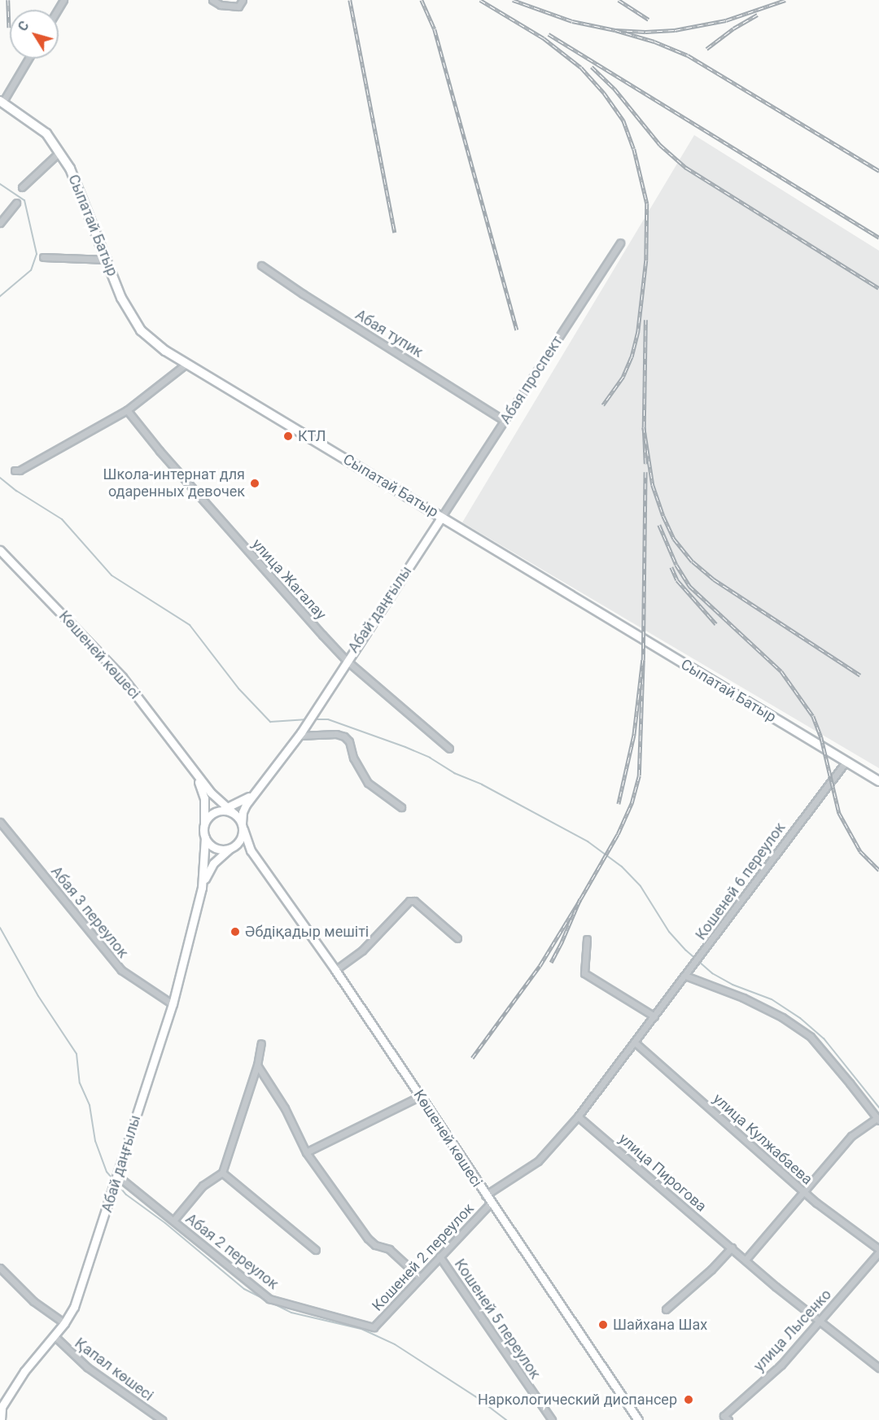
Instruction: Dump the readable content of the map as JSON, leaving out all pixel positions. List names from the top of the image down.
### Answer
{
  "streets": {
    "main road": ["Сыпатай Батыр", "Абай даңғылы", "Көшеней көшесі"],
    "street": [
      "Абая тупик",
      "Абая проспект",
      "улица Жагалау",
      "Кошеней 6 переулок",
      "Абая 3 переулок",
      "улица Кулжабаева",
      "улица Пирогова",
      "Абая 2 переулок",
      "Кошеней 2 переулок",
      "Кошеней 5 переулок",
      "улица Лысенко",
      "Қапал көшесі"
    ]
  },
  "crossings": [
    ["Сыпатай Батыр", "Абая проспект"],
    ["Сыпатай Батыр", "Абай даңғылы"],
    ["Сыпатай Батыр", "Кошеней 6 переулок"],
    ["Абая тупик", "Абая проспект"],
    ["Абая проспект", "Абай даңғылы"],
    ["улица Жагалау", "Абай даңғылы"],
    ["Абай даңғылы", "Абая 3 переулок"],
    ["Абай даңғылы", "Абая 2 переулок"],
    ["Абай даңғылы", "Қапал көшесі"],
    ["Көшеней көшесі", "Кошеней 6 переулок"],
    ["Көшеней көшесі", "Кошеней 2 переулок"],
    ["Кошеней 6 переулок", "улица Кулжабаева"],
    ["Кошеней 6 переулок", "улица Пирогова"],
    ["улица Кулжабаева", "улица Лысенко"],
    ["улица Пирогова", "улица Лысенко"],
    ["Абая 2 переулок", "Кошеней 2 переулок"],
    ["Кошеней 2 переулок", "Кошеней 5 переулок"]
  ],
  "places": [
    "КТЛ",
    "Школа-интернат для одаренных девочек",
    "Әбдіқадыр мешіті",
    "Шайхана Шах",
    "Наркологический диспансер"
  ],
  "north": "top left"
}
